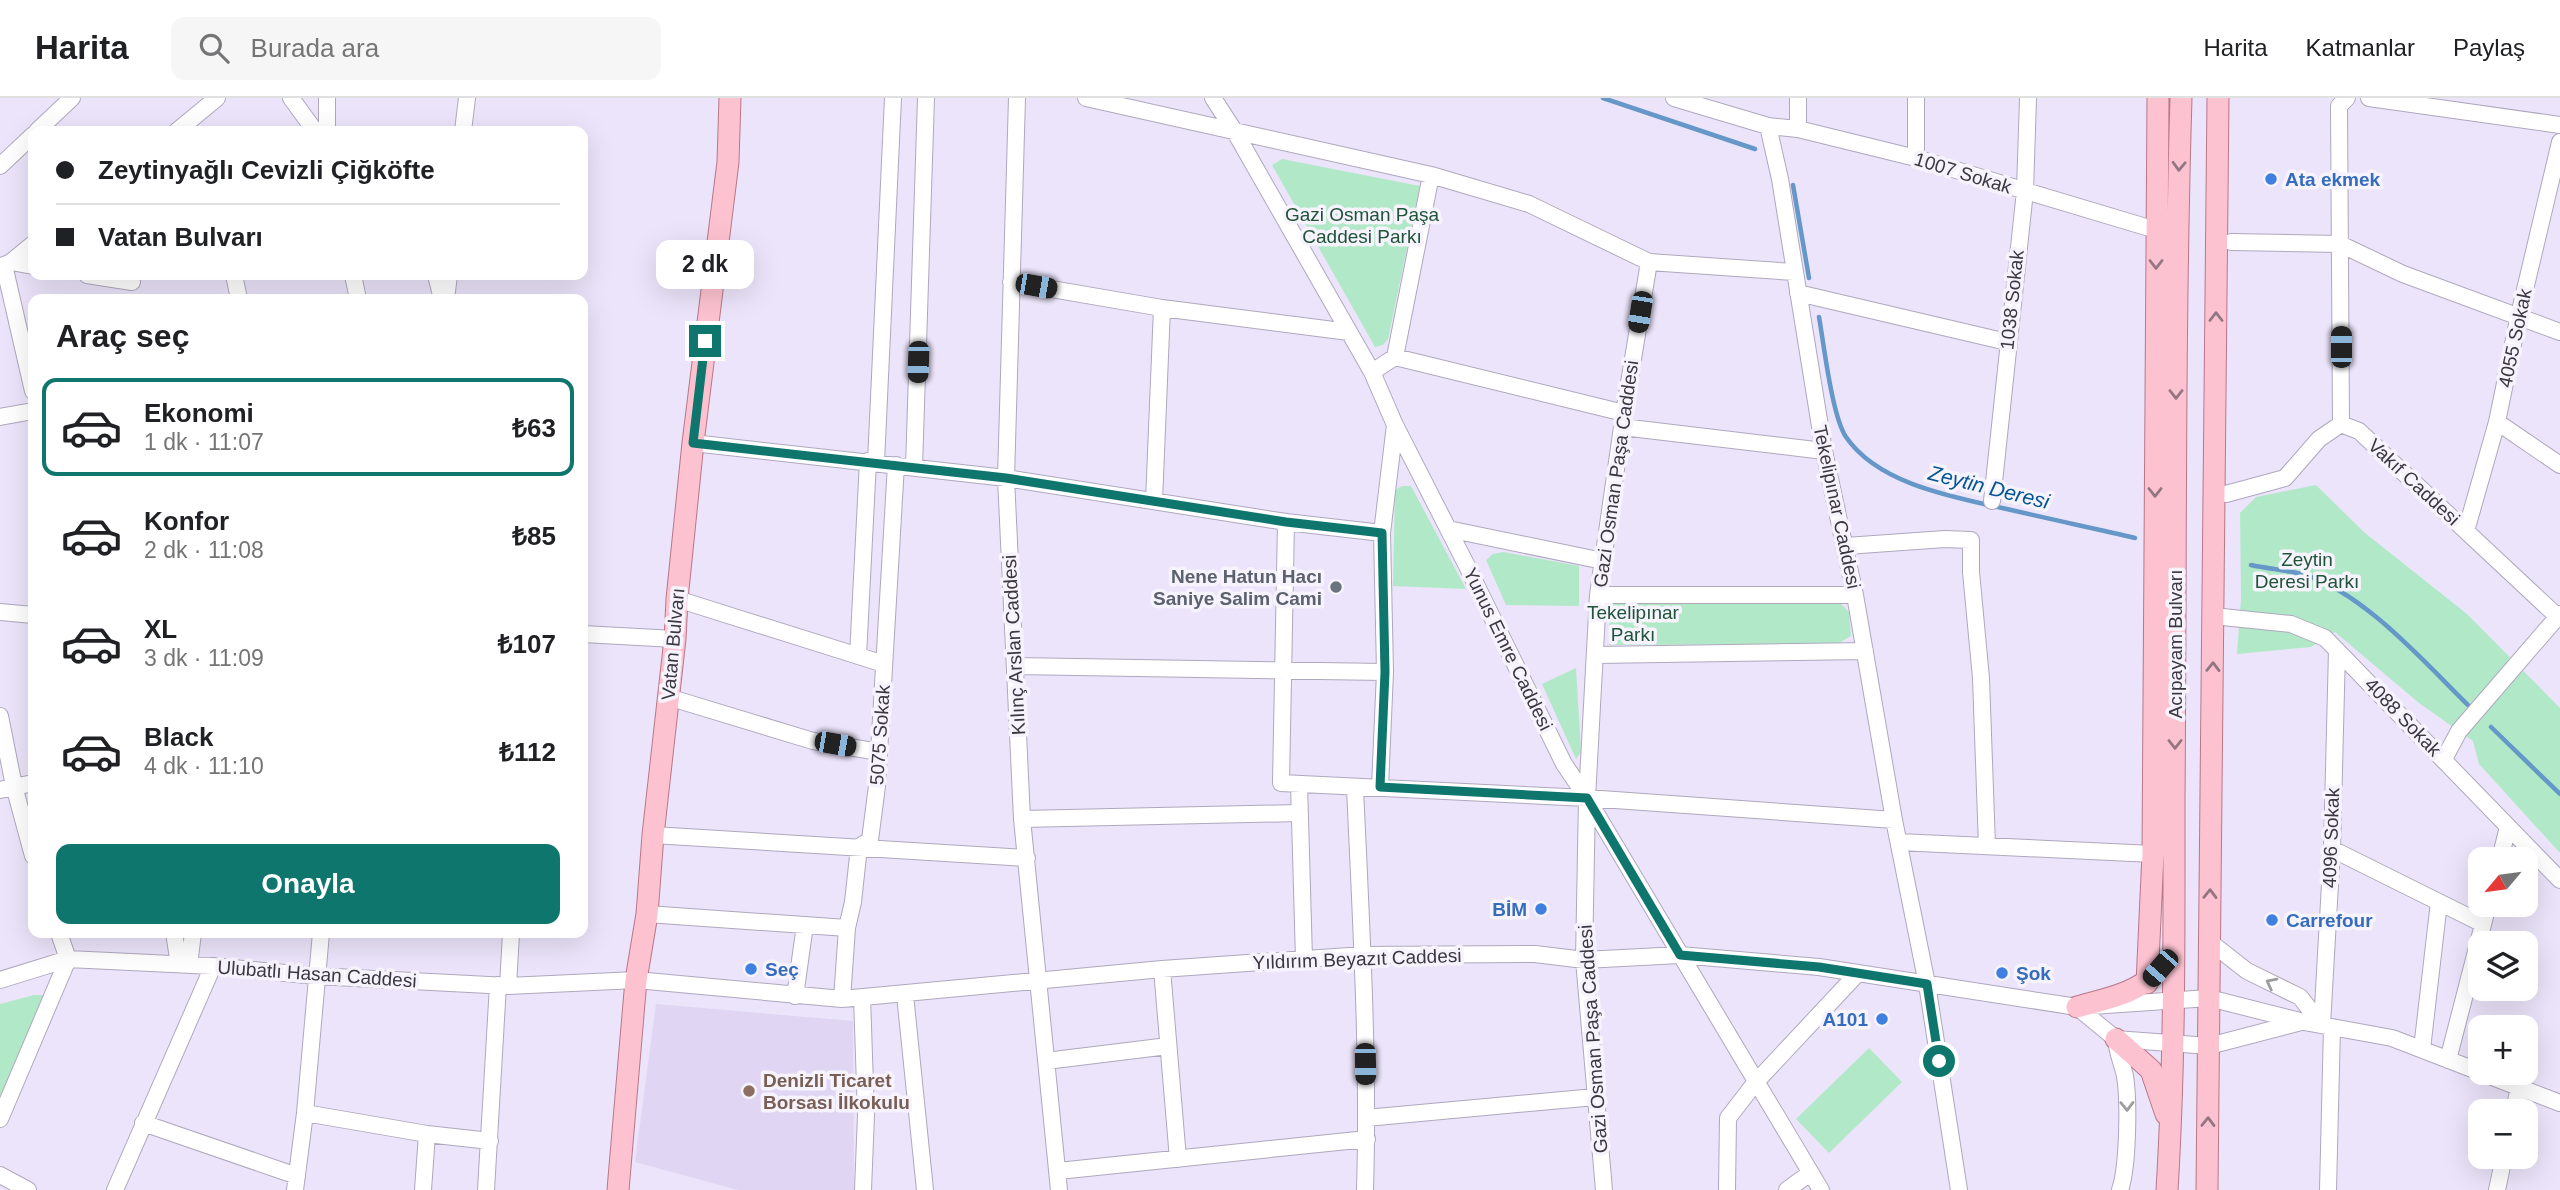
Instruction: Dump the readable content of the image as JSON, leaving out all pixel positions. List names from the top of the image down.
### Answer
{
  "streets": {
    "main road": ["Vatan Bulvarı", "Acıpayam Bulvarı"],
    "street": [
      "1007 Sokak",
      "1038 Sokak",
      "4055 Sokak",
      "Gazi Osman Paşa Caddesi",
      "Vakıf Caddesi",
      "Tekelipınar Caddesi",
      "Kılınç Arslan Caddesi",
      "Yunus Emre Caddesi",
      "4088 Sokak",
      "5075 Sokak",
      "4096 Sokak",
      "Yıldırım Beyazıt Caddesi",
      "Ulubatlı Hasan Caddesi"
    ]
  },
  "crossings": [
    ["1007 Sokak", "1038 Sokak"],
    ["1007 Sokak", "Tekelipınar Caddesi"],
    ["4055 Sokak", "Vakıf Caddesi"],
    ["Gazi Osman Paşa Caddesi", "Yunus Emre Caddesi"],
    ["Gazi Osman Paşa Caddesi", "Yıldırım Beyazıt Caddesi"],
    ["Tekelipınar Caddesi", "Yıldırım Beyazıt Caddesi"],
    ["Vatan Bulvarı", "Yıldırım Beyazıt Caddesi"],
    ["Vatan Bulvarı", "Ulubatlı Hasan Caddesi"],
    ["Acıpayam Bulvarı", "4088 Sokak"],
    ["Acıpayam Bulvarı", "Yıldırım Beyazıt Caddesi"],
    ["Kılınç Arslan Caddesi", "Yıldırım Beyazıt Caddesi"],
    ["Yunus Emre Caddesi", "Yıldırım Beyazıt Caddesi"],
    ["4088 Sokak", "4096 Sokak"],
    ["5075 Sokak", "Yıldırım Beyazıt Caddesi"],
    ["4096 Sokak", "Yıldırım Beyazıt Caddesi"],
    ["Yıldırım Beyazıt Caddesi", "Ulubatlı Hasan Caddesi"]
  ],
  "water": ["Zeytin Deresi"],
  "parks": ["Gazi Osman Paşa Caddesi Parkı", "Zeytin Deresi Parkı", "Tekelipınar Parkı"],
  "places": [
    "Ata ekmek",
    "Nene Hatun Hacı Saniye Salim Cami",
    "BİM",
    "Carrefour",
    "Seç",
    "Şok",
    "A101",
    "Denizli Ticaret Borsası İlkokulu"
  ],
  "north": "bottom left",
  "page": {
    "header": "Harita",
    "search": "Burada ara",
    "nav": ["Harita", "Katmanlar", "Paylaş"],
    "banner": ["Zeytinyağlı Cevizli Çiğköfte", "Vatan Bulvarı"],
    "bubble": "2 dk",
    "heading": "Araç seç",
    "list": [
      {
        "name": "Ekonomi",
        "note": "1 dk · 11:07",
        "value": "₺63"
      },
      {
        "name": "Konfor",
        "note": "2 dk · 11:08",
        "value": "₺85"
      },
      {
        "name": "XL",
        "note": "3 dk · 11:09",
        "value": "₺107"
      },
      {
        "name": "Black",
        "note": "4 dk · 11:10",
        "value": "₺112"
      }
    ],
    "buttons": "Onayla",
    "map_buttons": ["+", "−"]
  }
}
